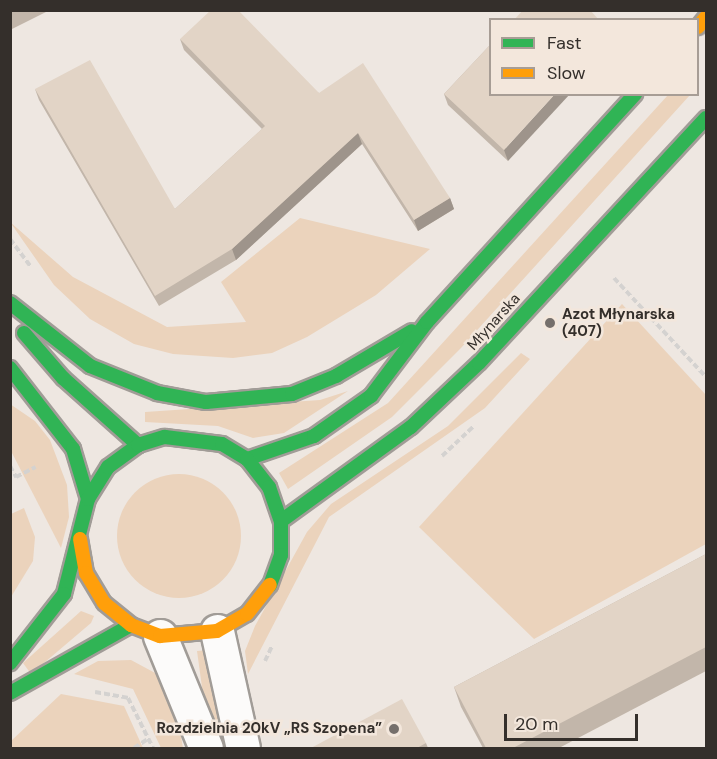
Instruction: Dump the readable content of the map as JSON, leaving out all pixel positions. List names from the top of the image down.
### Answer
{
  "streets": {
    "main road": ["Młynarska"]
  },
  "places": ["Azot Młynarska (407)", "Rozdzielnia 20kV „RS Szopena”"],
  "legend": ["Fast", "Slow"],
  "scale_bar": "20 m"
}
